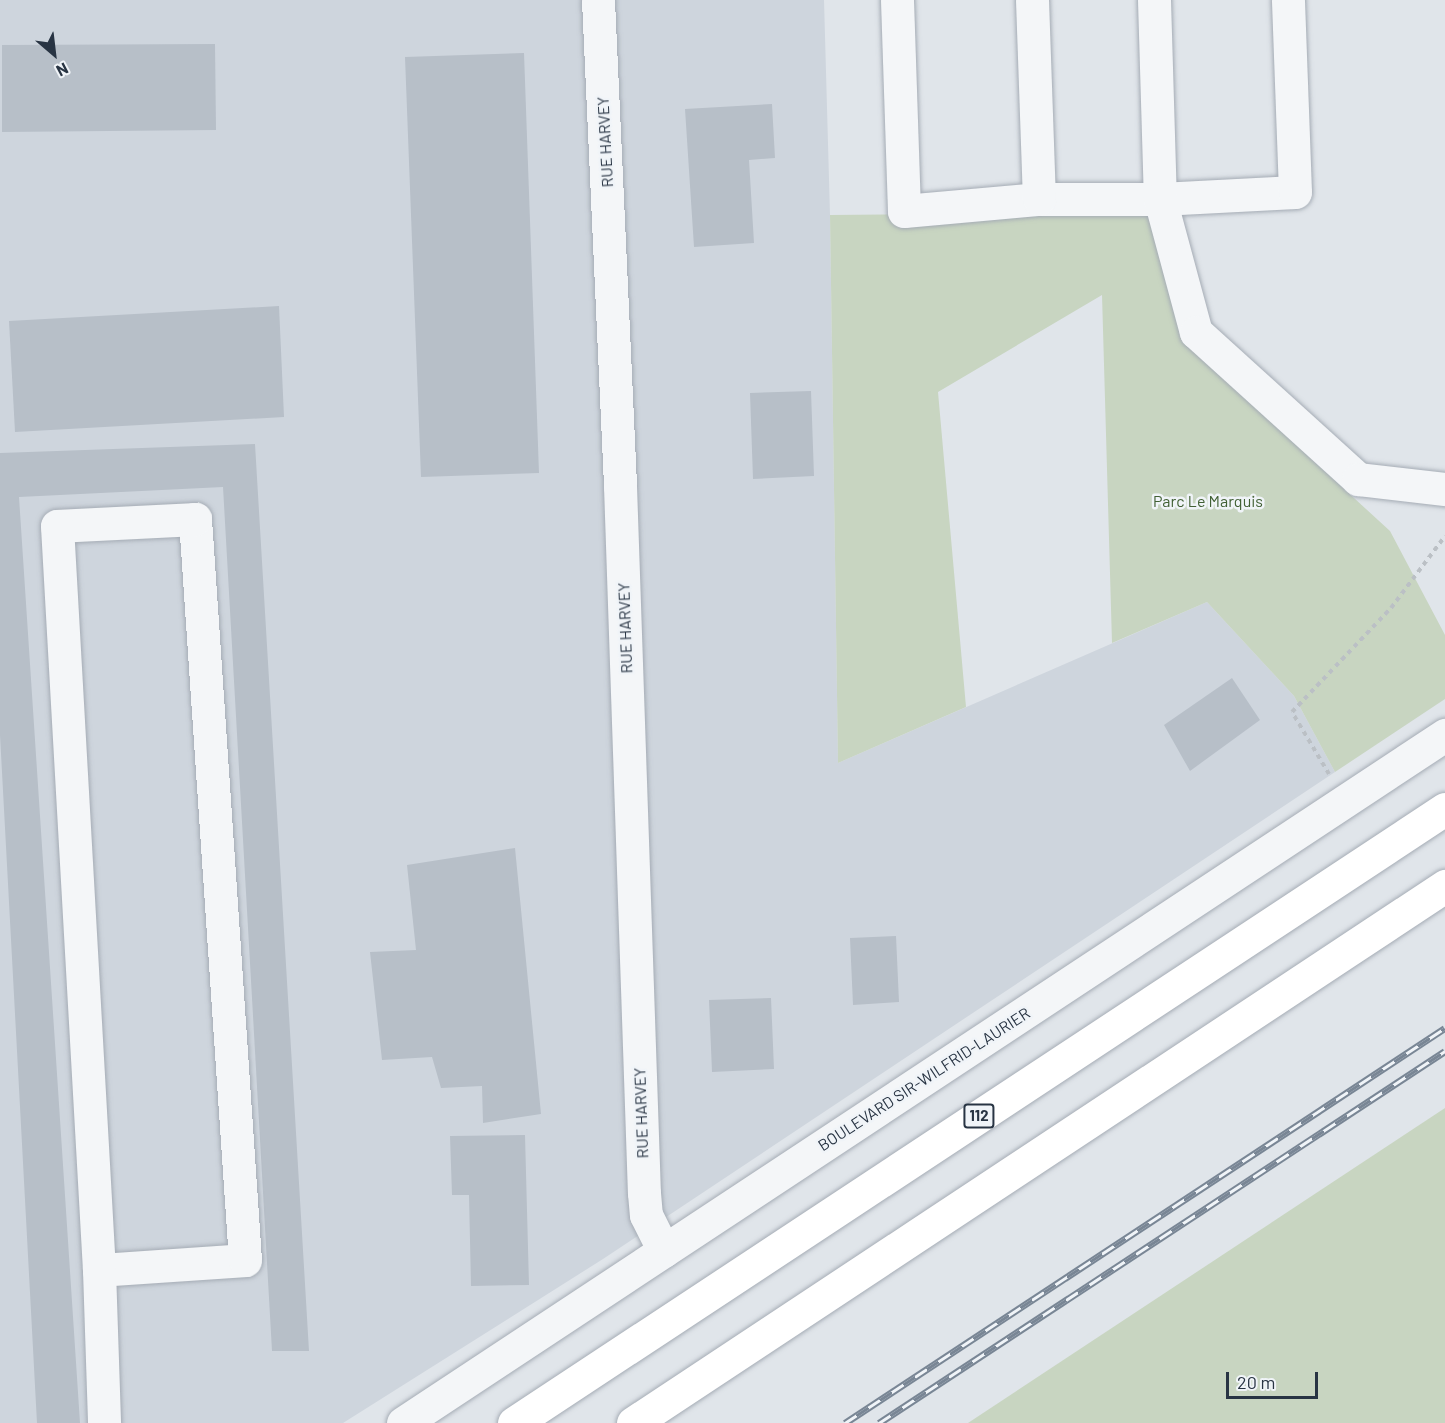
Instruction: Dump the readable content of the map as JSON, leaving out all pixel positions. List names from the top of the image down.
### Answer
{
  "streets": {
    "highway": ["112"],
    "street": ["RUE HARVEY", "BOULEVARD SIR-WILFRID-LAURIER"]
  },
  "crossings": [
    ["RUE HARVEY", "BOULEVARD SIR-WILFRID-LAURIER"]
  ],
  "parks": ["Parc Le Marquis"],
  "scale_bar": "20 m",
  "north": "bottom right"
}
